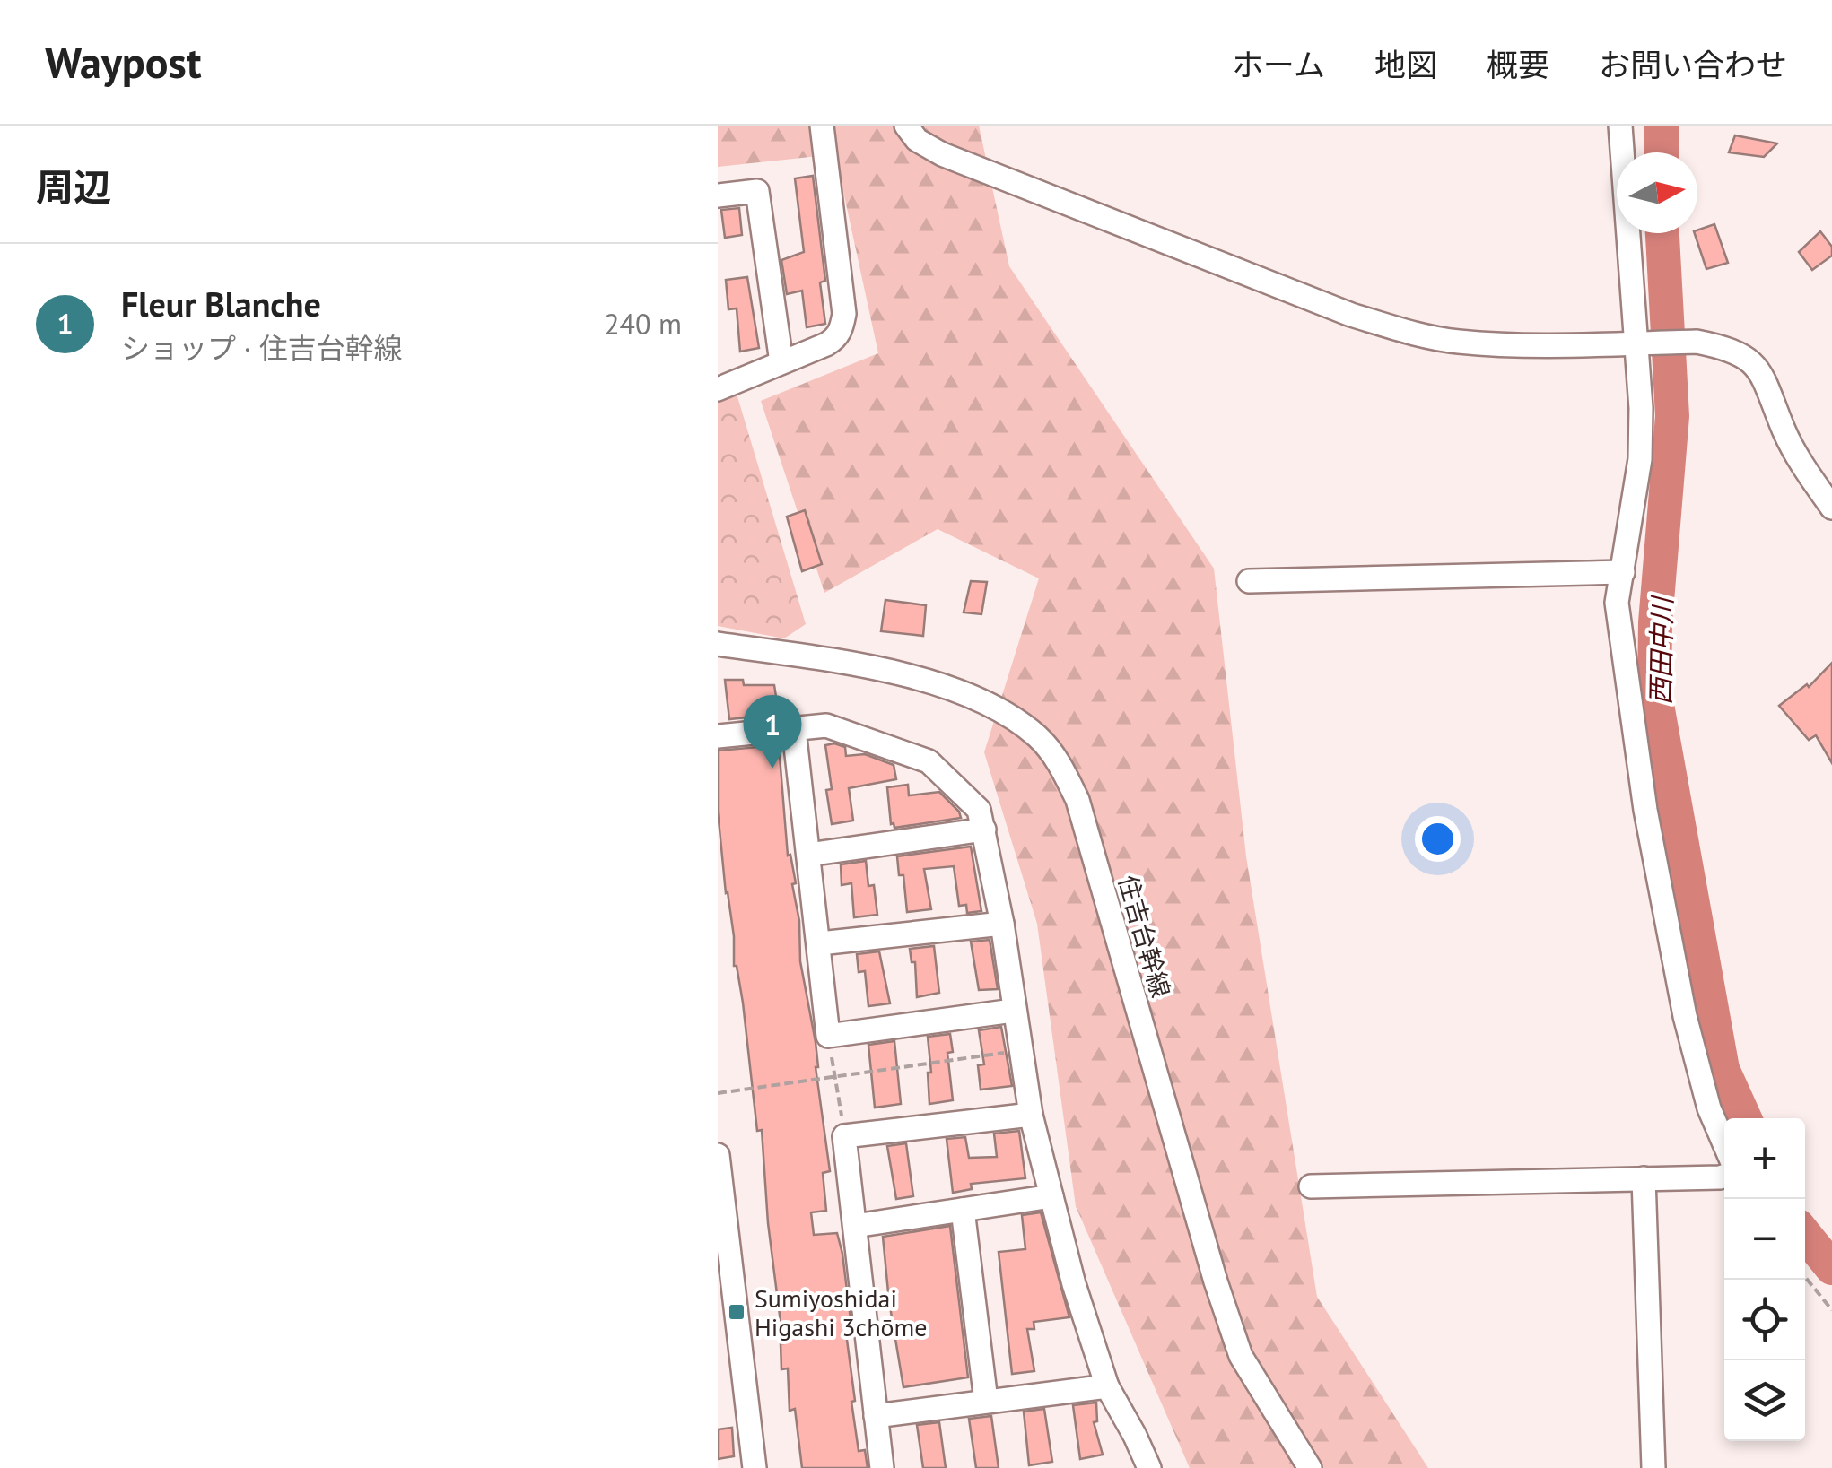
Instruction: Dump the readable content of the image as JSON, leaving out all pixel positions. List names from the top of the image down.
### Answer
{
  "streets": {
    "street": ["住吉台幹線"]
  },
  "water": ["西田中川"],
  "places": {
    "transit": ["Sumiyoshidai Higashi 3chōme"]
  },
  "north": "right",
  "page": {
    "header": "Waypost",
    "nav": [
      "ホーム",
      "地図",
      "概要",
      "お問い合わせ"
    ],
    "heading": "周辺",
    "list": [
      {
        "mark": "1",
        "name": "Fleur Blanche",
        "note": "ショップ · 住吉台幹線",
        "value": "240 m"
      }
    ],
    "pins": "1",
    "map_buttons": ["+", "−"]
  }
}
